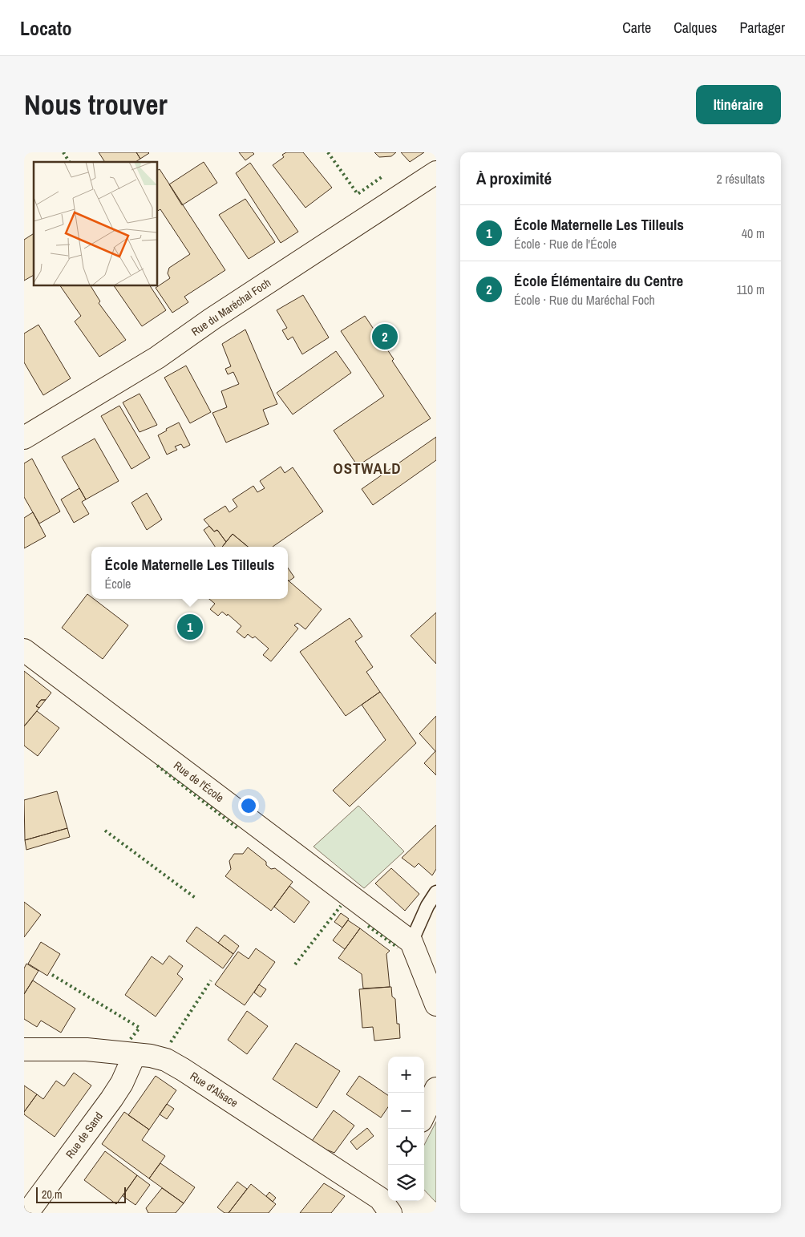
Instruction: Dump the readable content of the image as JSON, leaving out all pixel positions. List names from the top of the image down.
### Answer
{
  "streets": {
    "street": [
      "Rue du Maréchal Foch",
      "Rue de l'École",
      "Rue d'Alsace",
      "Rue de Sand"
    ]
  },
  "crossings": [
    ["Rue d'Alsace", "Rue de Sand"]
  ],
  "districts": ["OSTWALD"],
  "scale_bar": "20 m",
  "page": {
    "header": "Locato",
    "nav": ["Carte", "Calques", "Partager"],
    "buttons": "Itinéraire",
    "title": "Nous trouver",
    "heading": ["À proximité", "2 résultats"],
    "list": [
      {
        "mark": "1",
        "name": "École Maternelle Les Tilleuls",
        "note": "École · Rue de l'École",
        "value": "40 m"
      },
      {
        "mark": "2",
        "name": "École Élémentaire du Centre",
        "note": "École · Rue du Maréchal Foch",
        "value": "110 m"
      }
    ],
    "pins": ["2", "1"],
    "popup": ["École Maternelle Les Tilleuls", "École"],
    "map_buttons": ["+", "−"],
    "scale": "20 m"
  }
}
